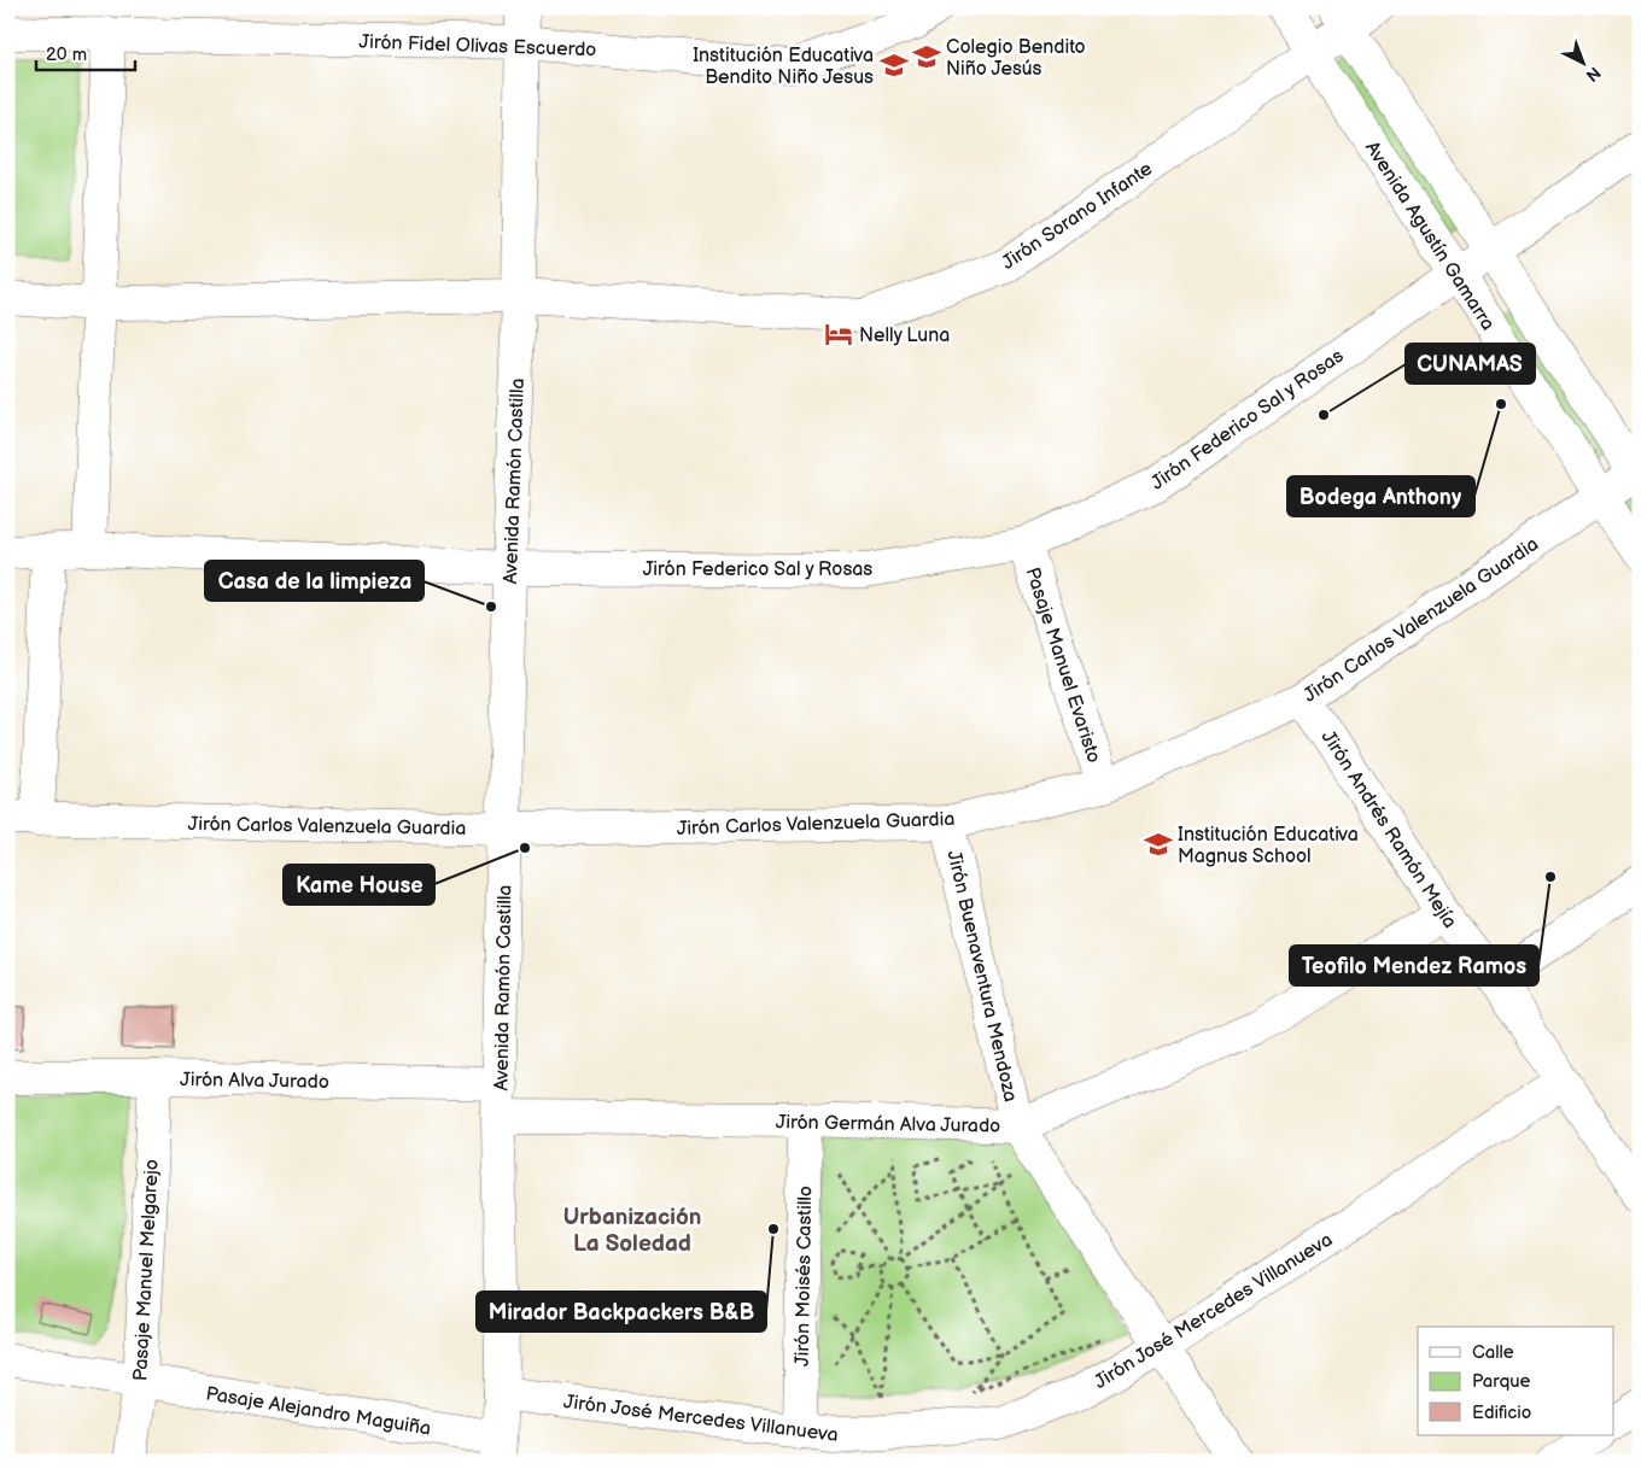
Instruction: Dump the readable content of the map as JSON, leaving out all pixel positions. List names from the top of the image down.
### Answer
{
  "streets": {
    "street": [
      "Jirón Fidel Olivas Escuerdo",
      "Jirón Sorano Infante",
      "Avenida Agustín Gamarra",
      "Jirón Federico Sal y Rosas",
      "Avenida Ramón Castilla",
      "Jirón Carlos Valenzuela Guardia",
      "Pasaje Manuel Evaristo",
      "Jirón Andrés Ramón Mejía",
      "Jirón Buenaventura Mendoza",
      "Jirón Alva Jurado",
      "Jirón Germán Alva Jurado",
      "Pasaje Manuel Melgarejo",
      "Jirón Moisés Castillo",
      "Jirón José Mercedes Villanueva",
      "Pasaje Alejandro Maguiña"
    ]
  },
  "crossings": [
    ["Jirón Fidel Olivas Escuerdo", "Avenida Ramón Castilla"],
    ["Jirón Sorano Infante", "Avenida Agustín Gamarra"],
    ["Jirón Sorano Infante", "Avenida Ramón Castilla"],
    ["Avenida Agustín Gamarra", "Jirón Federico Sal y Rosas"],
    ["Avenida Agustín Gamarra", "Jirón Carlos Valenzuela Guardia"],
    ["Jirón Federico Sal y Rosas", "Avenida Ramón Castilla"],
    ["Jirón Federico Sal y Rosas", "Pasaje Manuel Evaristo"],
    ["Avenida Ramón Castilla", "Jirón Carlos Valenzuela Guardia"],
    ["Avenida Ramón Castilla", "Jirón Alva Jurado"],
    ["Avenida Ramón Castilla", "Jirón Germán Alva Jurado"],
    ["Avenida Ramón Castilla", "Jirón José Mercedes Villanueva"],
    ["Avenida Ramón Castilla", "Pasaje Alejandro Maguiña"],
    ["Jirón Carlos Valenzuela Guardia", "Pasaje Manuel Evaristo"],
    ["Jirón Carlos Valenzuela Guardia", "Jirón Andrés Ramón Mejía"],
    ["Jirón Carlos Valenzuela Guardia", "Jirón Buenaventura Mendoza"],
    ["Jirón Andrés Ramón Mejía", "Jirón Germán Alva Jurado"],
    ["Jirón Andrés Ramón Mejía", "Jirón José Mercedes Villanueva"],
    ["Jirón Buenaventura Mendoza", "Jirón Germán Alva Jurado"],
    ["Jirón Buenaventura Mendoza", "Jirón José Mercedes Villanueva"],
    ["Jirón Alva Jurado", "Pasaje Manuel Melgarejo"],
    ["Jirón Germán Alva Jurado", "Jirón Moisés Castillo"],
    ["Pasaje Manuel Melgarejo", "Pasaje Alejandro Maguiña"],
    ["Jirón Moisés Castillo", "Jirón José Mercedes Villanueva"]
  ],
  "districts": ["Urbanización La Soledad"],
  "places": {
    "school or university": ["Colegio Bendito Niño Jesús", "Institución Educativa Bendito Niño Jesus", "Institución Educativa Magnus School"],
    "hotel": ["Nelly Luna"],
    "other": [
      "Bodega Anthony",
      "CUNAMAS",
      "Casa de la limpieza",
      "Kame House",
      "Teofilo Mendez Ramos",
      "Mirador Backpackers B&B"
    ]
  },
  "legend": ["Calle", "Parque", "Edificio"],
  "scale_bar": "20 m",
  "north": "bottom right"
}
